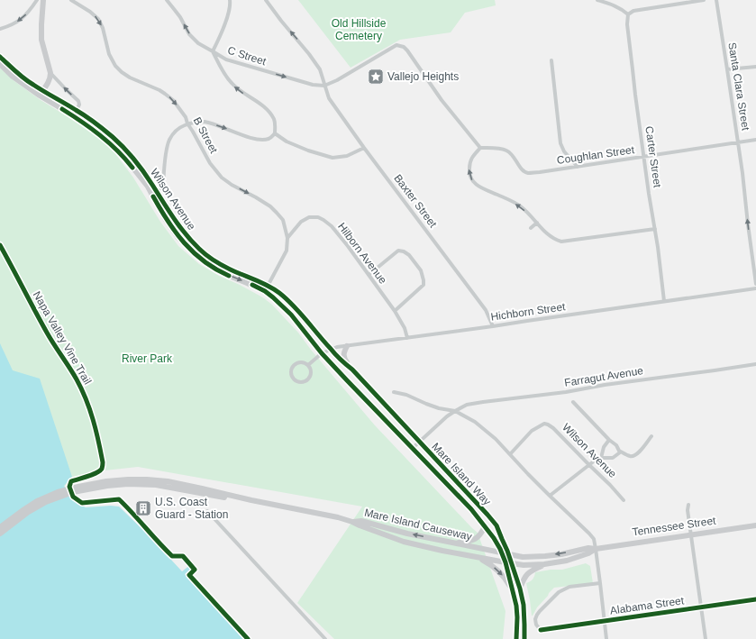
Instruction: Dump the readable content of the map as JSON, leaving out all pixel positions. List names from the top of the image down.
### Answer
{
  "streets": {
    "main road": [
      "Wilson Avenue",
      "Mare Island Way",
      "Mare Island Causeway",
      "Tennessee Street"
    ],
    "street": [
      "C Street",
      "Santa Clara Street",
      "B Street",
      "Coughlan Street",
      "Carter Street",
      "Baxter Street",
      "Hilborn Avenue",
      "Hichborn Street",
      "Farragut Avenue",
      "Alabama Street"
    ],
    "cycle path": ["Napa Valley Vine Trail"]
  },
  "crossings": [
    ["C Street", "Baxter Street"],
    ["Santa Clara Street", "Coughlan Street"],
    ["B Street", "Wilson Avenue"],
    ["B Street", "Hilborn Avenue"],
    ["Coughlan Street", "Carter Street"],
    ["Carter Street", "Hichborn Street"],
    ["Wilson Avenue", "Hichborn Street"],
    ["Wilson Avenue", "Mare Island Way"],
    ["Baxter Street", "Hichborn Street"],
    ["Hilborn Avenue", "Hichborn Street"],
    ["Hichborn Street", "Mare Island Way"],
    ["Farragut Avenue", "Mare Island Way"],
    ["Mare Island Way", "Mare Island Causeway"],
    ["Mare Island Way", "Tennessee Street"],
    ["Mare Island Causeway", "Tennessee Street"]
  ],
  "one_way": ["Santa Clara Street", "B Street"],
  "parks": ["Old Hillside Cemetery", "River Park"],
  "places": {
    "place": ["Vallejo Heights"],
    "building": ["U.S. Coast Guard - Station"]
  }
}
